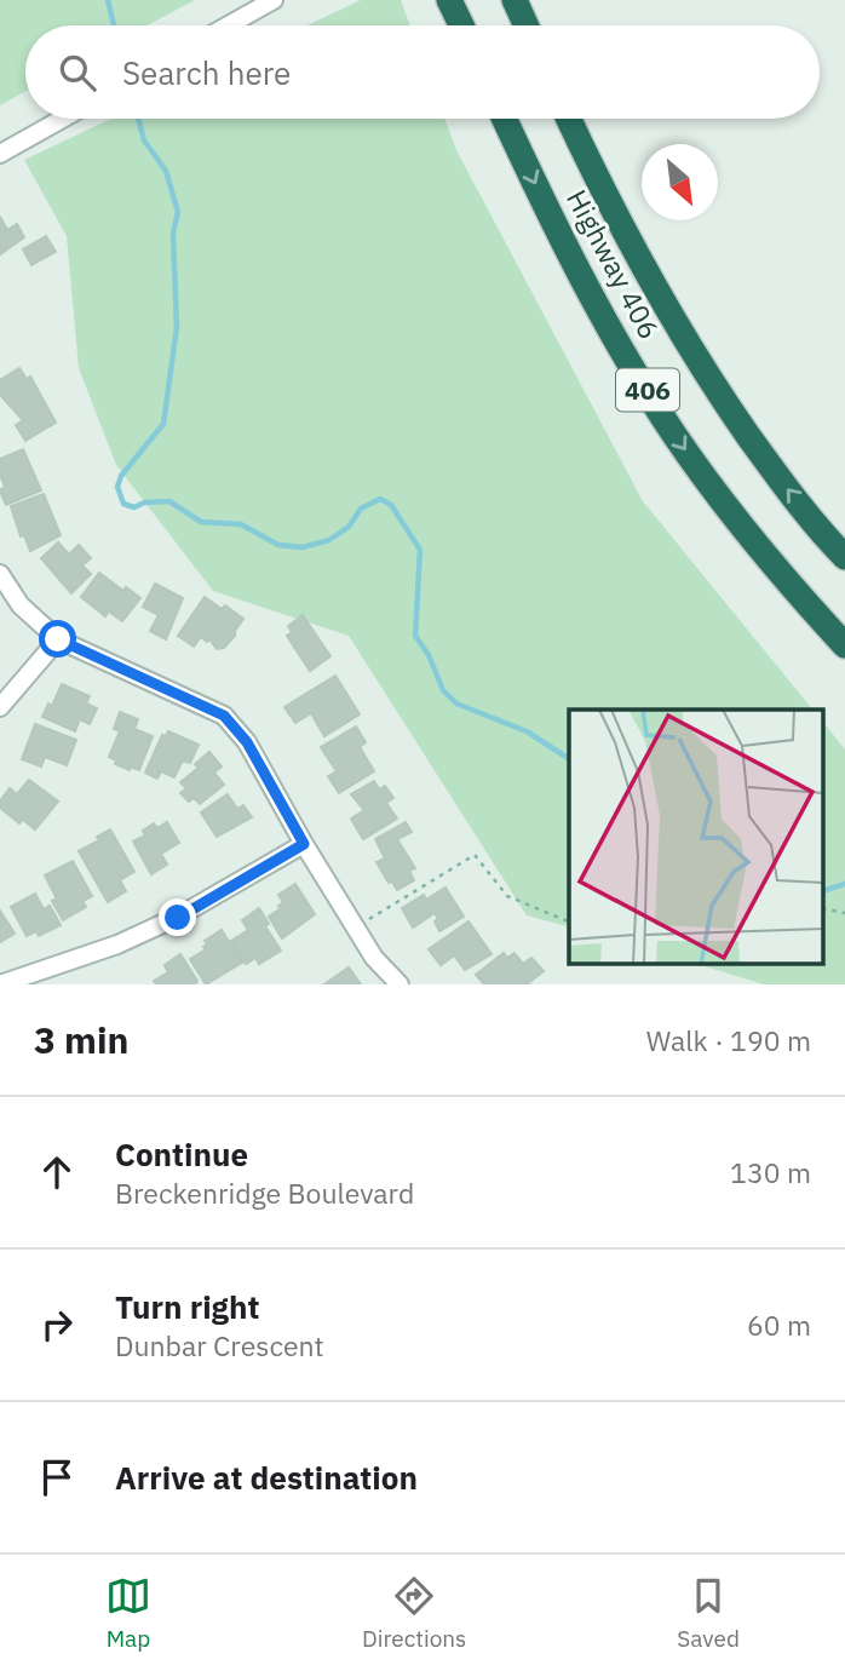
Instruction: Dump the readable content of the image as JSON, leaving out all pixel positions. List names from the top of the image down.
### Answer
{
  "streets": {
    "highway": ["Highway 406", "406"]
  },
  "north": "bottom right",
  "page": {
    "search": "Search here",
    "heading": ["3 min", "Walk · 190 m"],
    "list": [
      ["Continue", "Breckenridge Boulevard", "130 m"],
      ["Turn right", "Dunbar Crescent", "60 m"],
      "Arrive at destination"
    ],
    "nav": ["Map", "Directions", "Saved"]
  }
}
